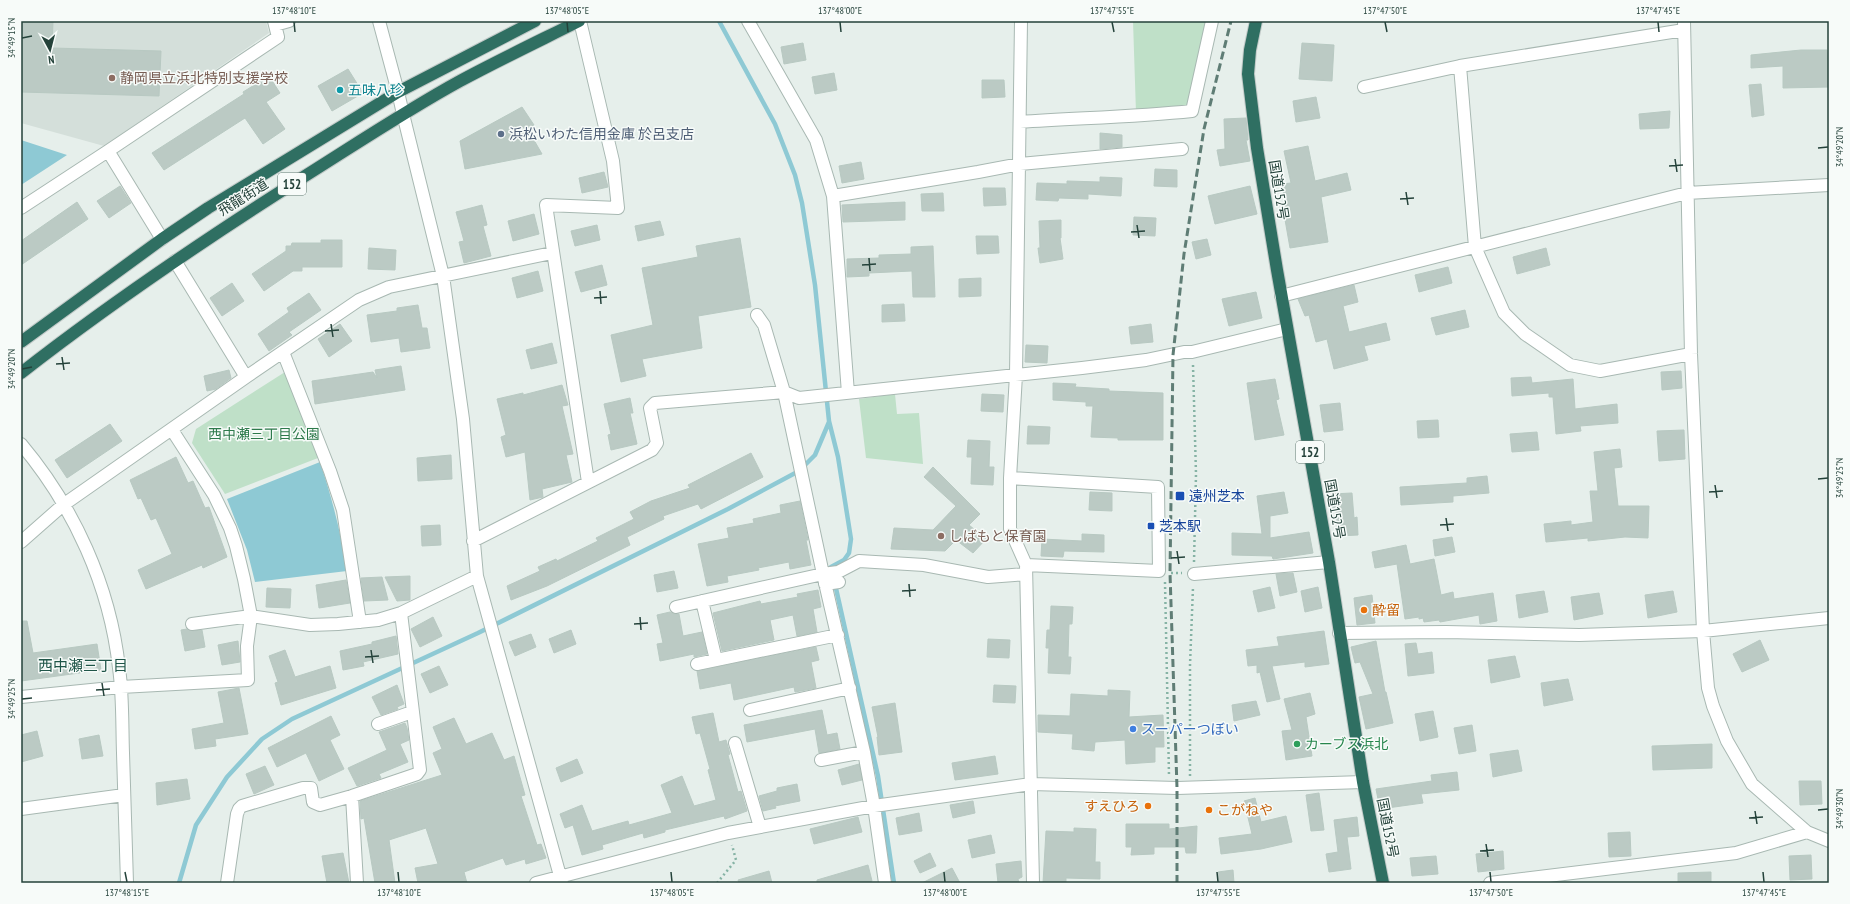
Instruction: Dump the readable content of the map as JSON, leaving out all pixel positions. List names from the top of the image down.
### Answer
{
  "streets": {
    "highway": ["152", "国道152号", "飛龍街道"]
  },
  "districts": ["西中瀬三丁目"],
  "parks": ["西中瀬三丁目公園"],
  "places": {
    "other": [
      "静岡県立浜北特別支援学校",
      "五味八珍",
      "浜松いわた信用金庫 於呂支店",
      "しばもと保育園",
      "酔留",
      "スーパーつぼい",
      "カーブス浜北",
      "すえひろ",
      "こがねや"
    ],
    "transit": ["遠州芝本", "芝本駅"]
  },
  "north": "bottom",
  "coordinates": [
    "137°48'10\"E",
    "137°48'05\"E",
    "137°48'00\"E",
    "137°47'55\"E",
    "137°47'50\"E",
    "137°47'45\"E",
    "34°49'15\"N",
    "34°49'20\"N",
    "34°49'25\"N",
    "34°49'30\"N",
    "137°48'15\"E"
  ]
}
